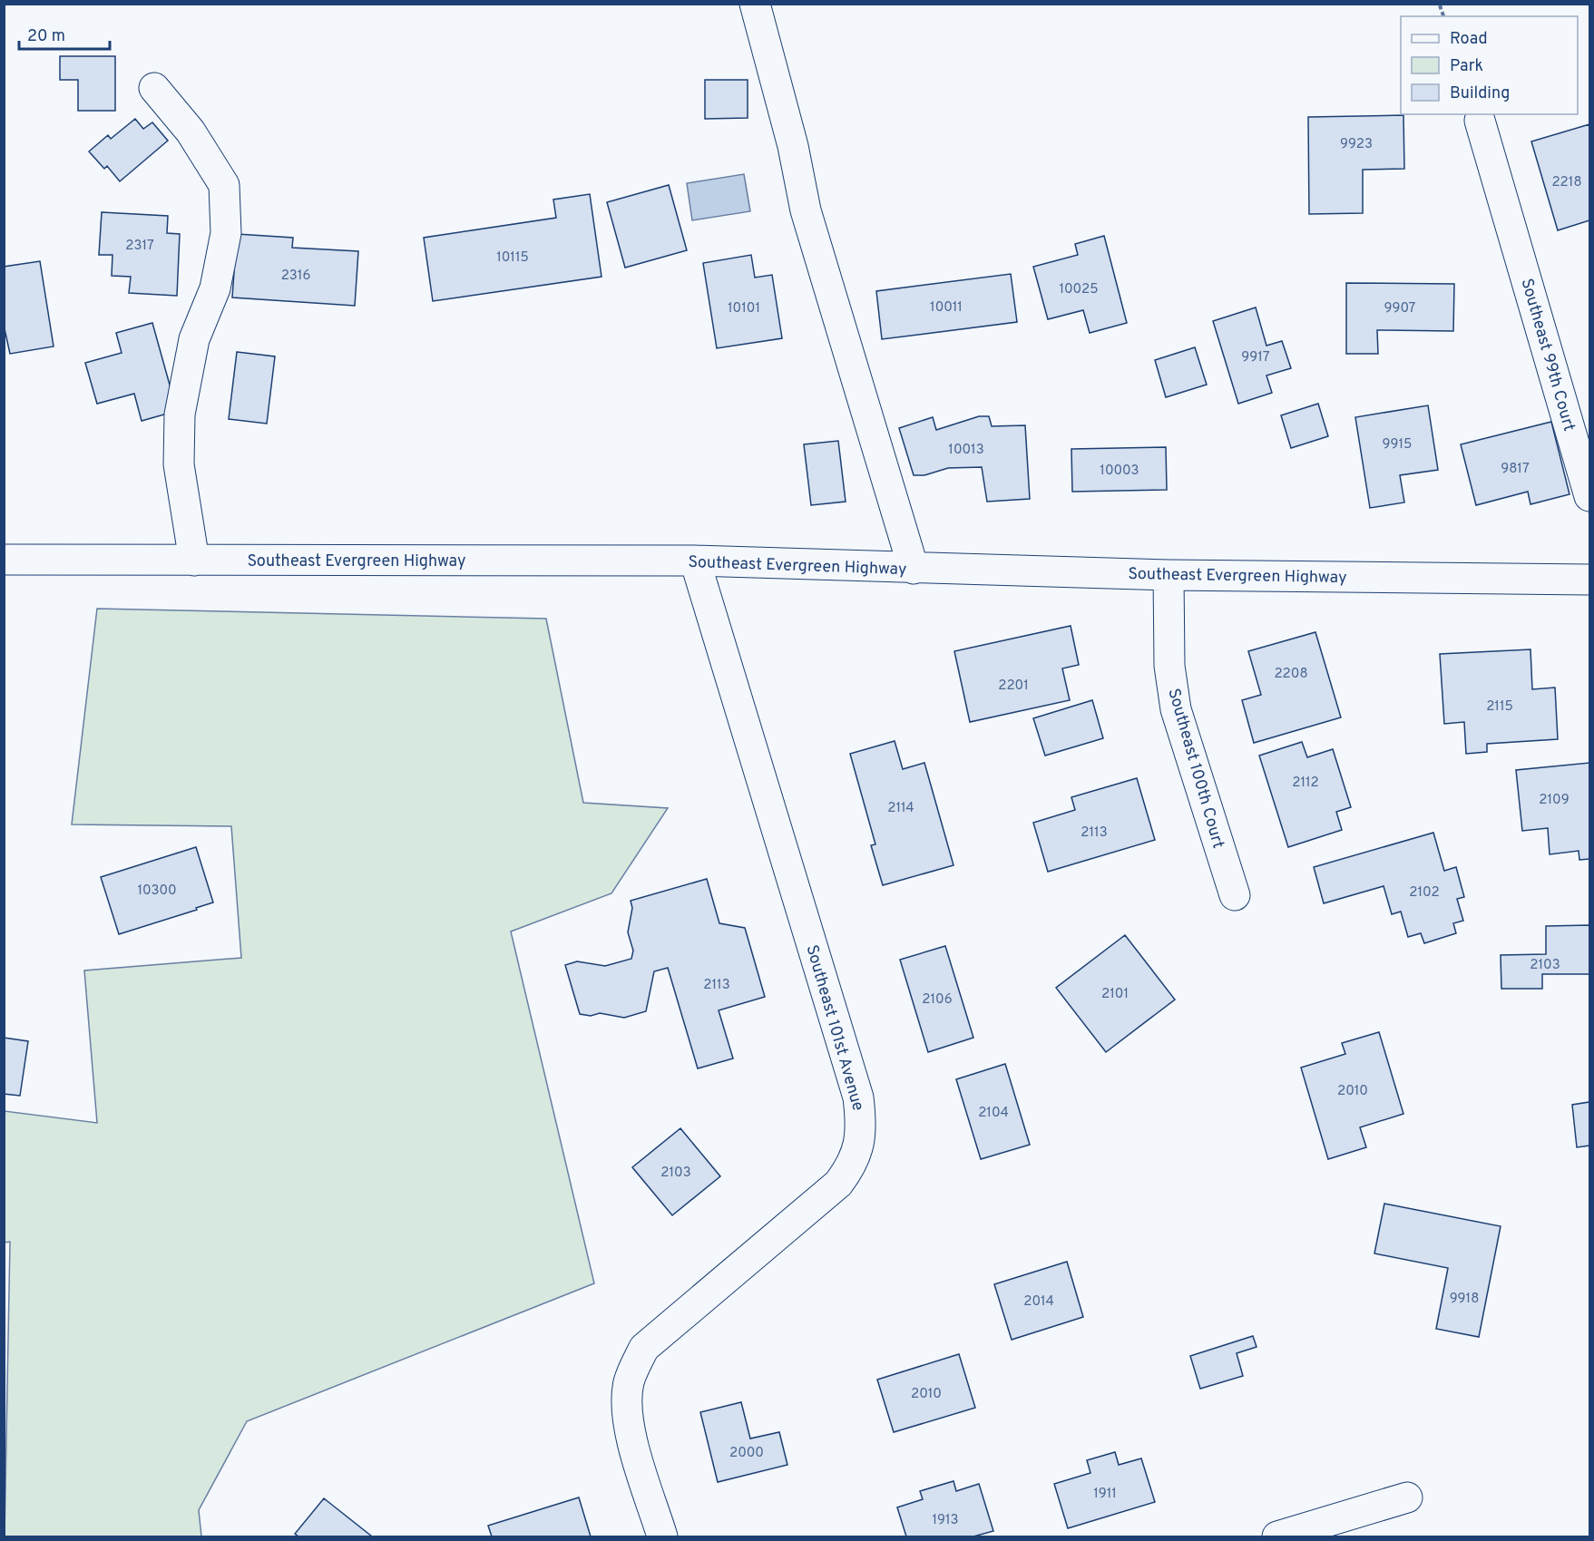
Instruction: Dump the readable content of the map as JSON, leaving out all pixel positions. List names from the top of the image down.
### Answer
{
  "streets": {
    "street": [
      "Southeast 99th Court",
      "Southeast Evergreen Highway",
      "Southeast 100th Court",
      "Southeast 101st Avenue"
    ]
  },
  "crossings": [
    ["Southeast Evergreen Highway", "Southeast 100th Court"],
    ["Southeast Evergreen Highway", "Southeast 101st Avenue"]
  ],
  "house_numbers": [
    "9923",
    "2218",
    "2317",
    "10115",
    "2316",
    "10025",
    "10011",
    "10101",
    "9907",
    "9917",
    "9915",
    "10013",
    "9817",
    "10003",
    "2208",
    "2201",
    "2115",
    "2112",
    "2109",
    "2114",
    "2113",
    "10300",
    "2102",
    "2103",
    "2113",
    "2101",
    "2106",
    "2010",
    "2104",
    "2103",
    "9918",
    "2014",
    "2010",
    "2000",
    "1911",
    "1913"
  ],
  "legend": ["Road", "Park", "Building"],
  "scale_bar": "20 m"
}
